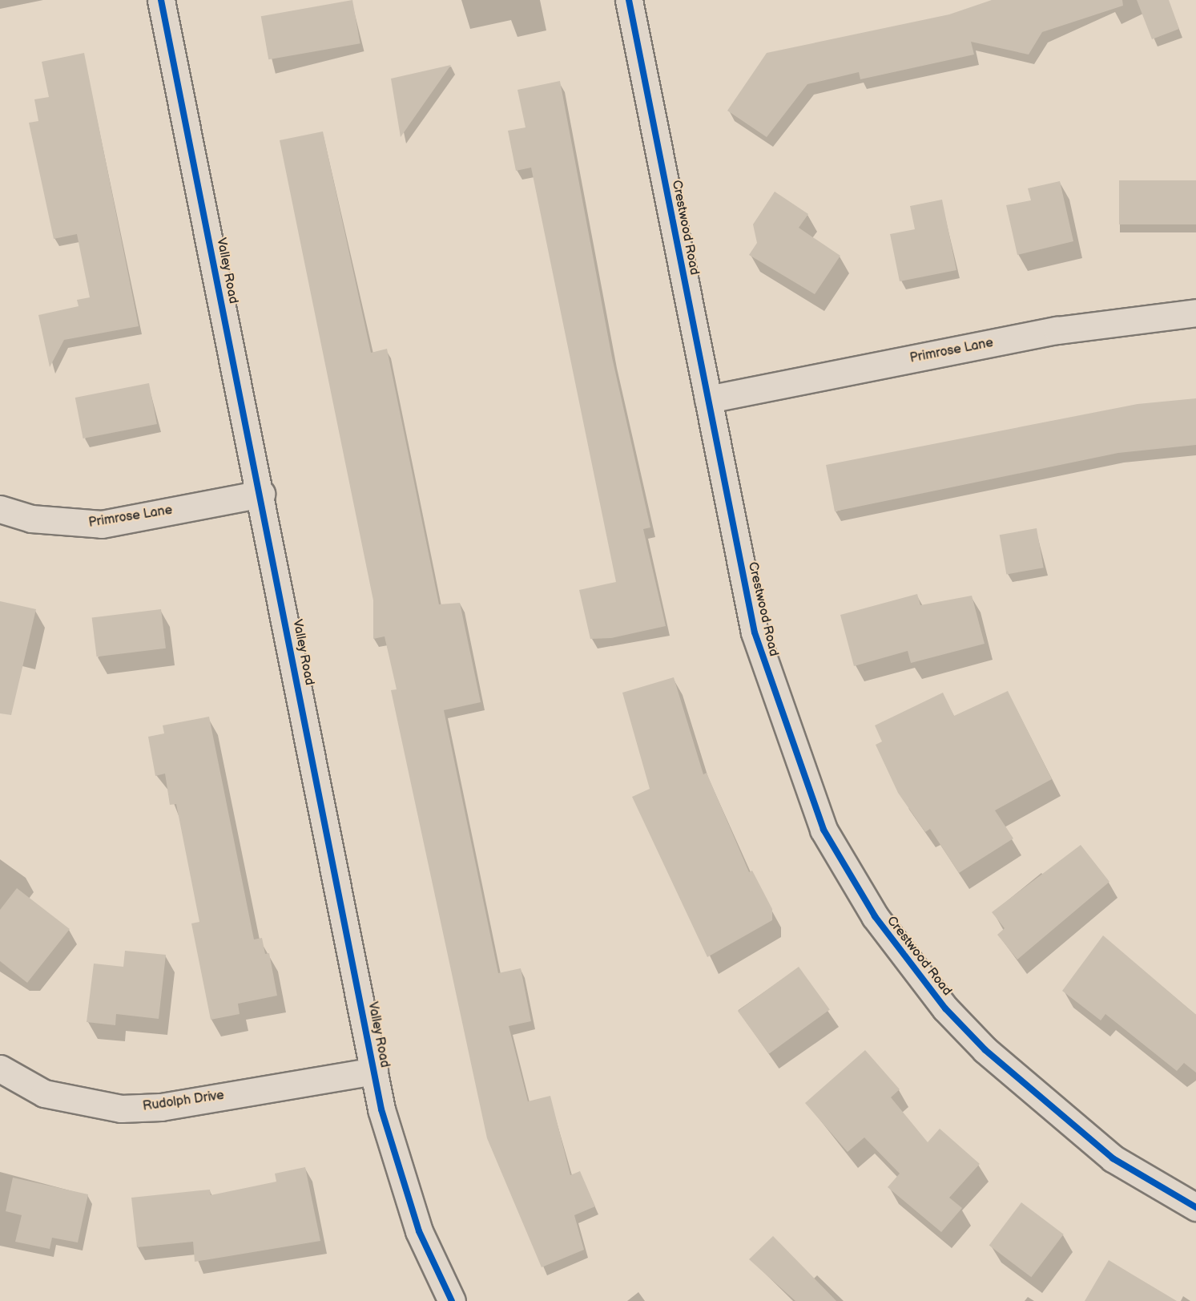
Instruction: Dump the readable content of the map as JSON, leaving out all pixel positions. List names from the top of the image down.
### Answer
{
  "streets": {
    "street": [
      "Crestwood Road",
      "Valley Road",
      "Primrose Lane",
      "Rudolph Drive"
    ]
  },
  "crossings": [
    ["Crestwood Road", "Primrose Lane"],
    ["Valley Road", "Primrose Lane"],
    ["Valley Road", "Rudolph Drive"]
  ]
}
